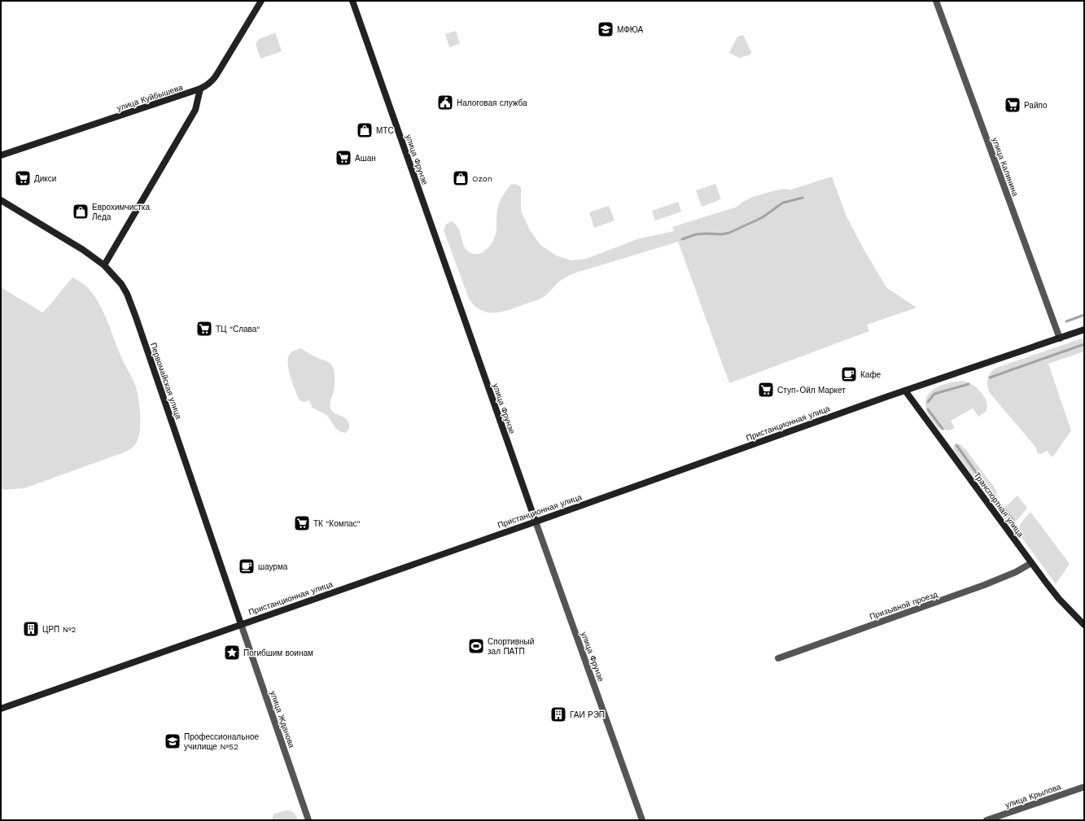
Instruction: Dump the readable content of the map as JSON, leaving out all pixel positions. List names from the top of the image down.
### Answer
{
  "streets": {
    "main road": [
      "улица Куйбышева",
      "улица Фрунзе",
      "Первомайская улица",
      "Пристанционная улица",
      "Транспортная улица"
    ],
    "street": [
      "улица Калинина",
      "Призывной проезд",
      "улица Жданова",
      "улица Крылова"
    ]
  },
  "crossings": [
    ["улица Фрунзе", "Пристанционная улица"],
    ["улица Калинина", "Пристанционная улица"],
    ["Первомайская улица", "Пристанционная улица"],
    ["Первомайская улица", "улица Жданова"],
    ["Пристанционная улица", "Транспортная улица"],
    ["Пристанционная улица", "улица Жданова"],
    ["Транспортная улица", "Призывной проезд"]
  ],
  "places": {
    "school or university": ["МФЮА", "Профессиональное училище №52"],
    "public building": ["Налоговая служба"],
    "supermarket": [
      "Райпо",
      "Ашан",
      "Дикси",
      "ТЦ \"Слава\"",
      "Ступ-Ойл Маркет",
      "ТК \"Компас\""
    ],
    "shop": ["МТС", "Ozon", "Еврохимчистка Леда"],
    "cafe": ["Кафе", "шаурма"],
    "building": ["ЦРП №2", "ГАИ РЭП"],
    "sports": ["Спортивный зал ПАТП"],
    "place": ["Погибшим воинам"]
  }
}
